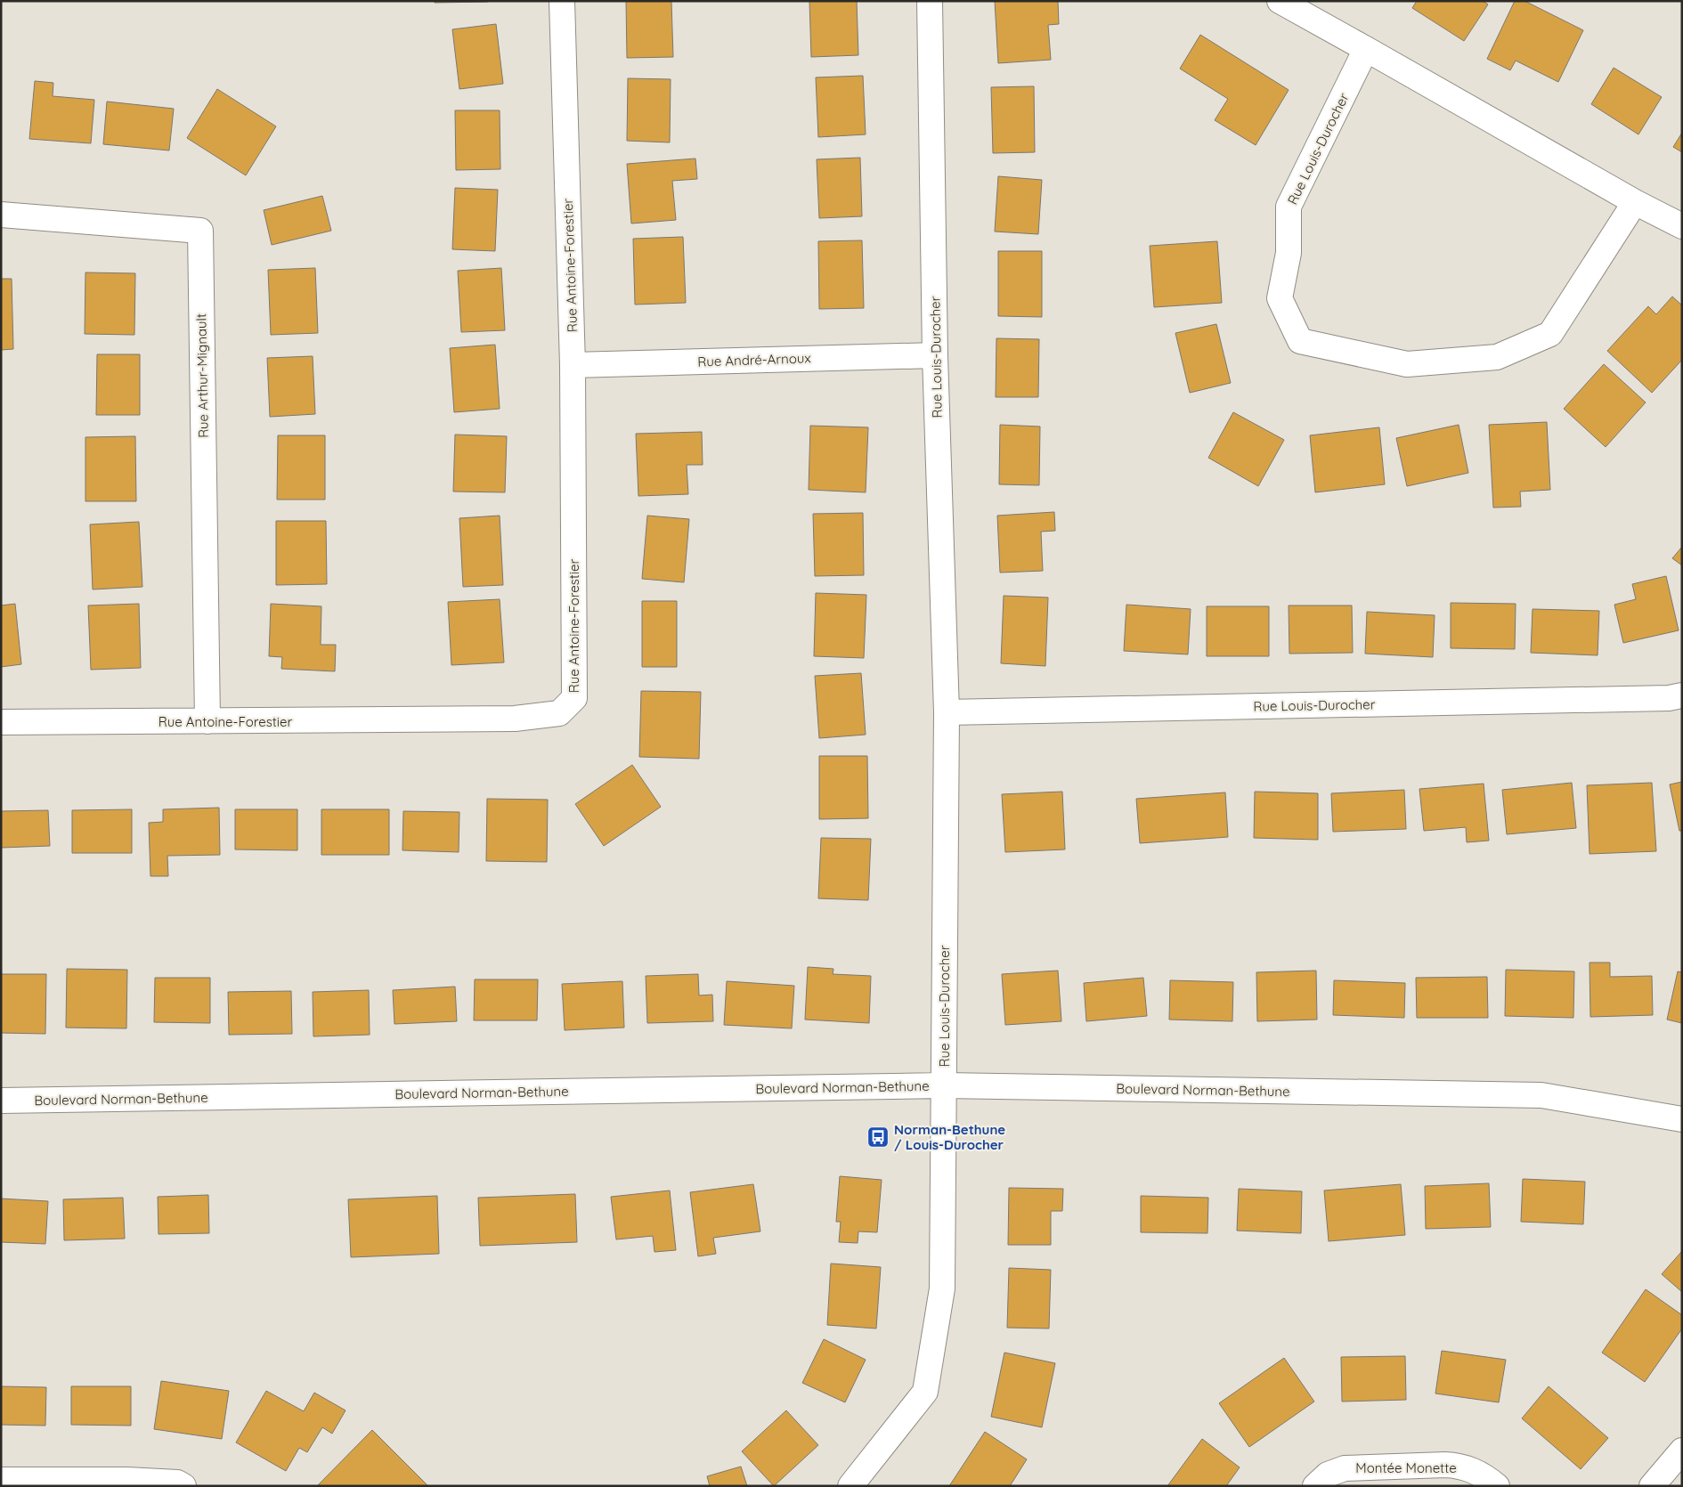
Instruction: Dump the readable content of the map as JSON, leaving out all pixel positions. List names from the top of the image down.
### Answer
{
  "streets": {
    "street": [
      "Rue Louis-Durocher",
      "Rue Antoine-Forestier",
      "Rue André-Arnoux",
      "Rue Arthur-Mignault",
      "Boulevard Norman-Bethune",
      "Montée Monette"
    ]
  },
  "crossings": [
    ["Rue Louis-Durocher", "Rue André-Arnoux"],
    ["Rue Louis-Durocher", "Boulevard Norman-Bethune"],
    ["Rue Antoine-Forestier", "Rue André-Arnoux"],
    ["Rue Antoine-Forestier", "Rue Arthur-Mignault"]
  ],
  "places": {
    "bus stop": ["Norman-Bethune / Louis-Durocher"]
  }
}
